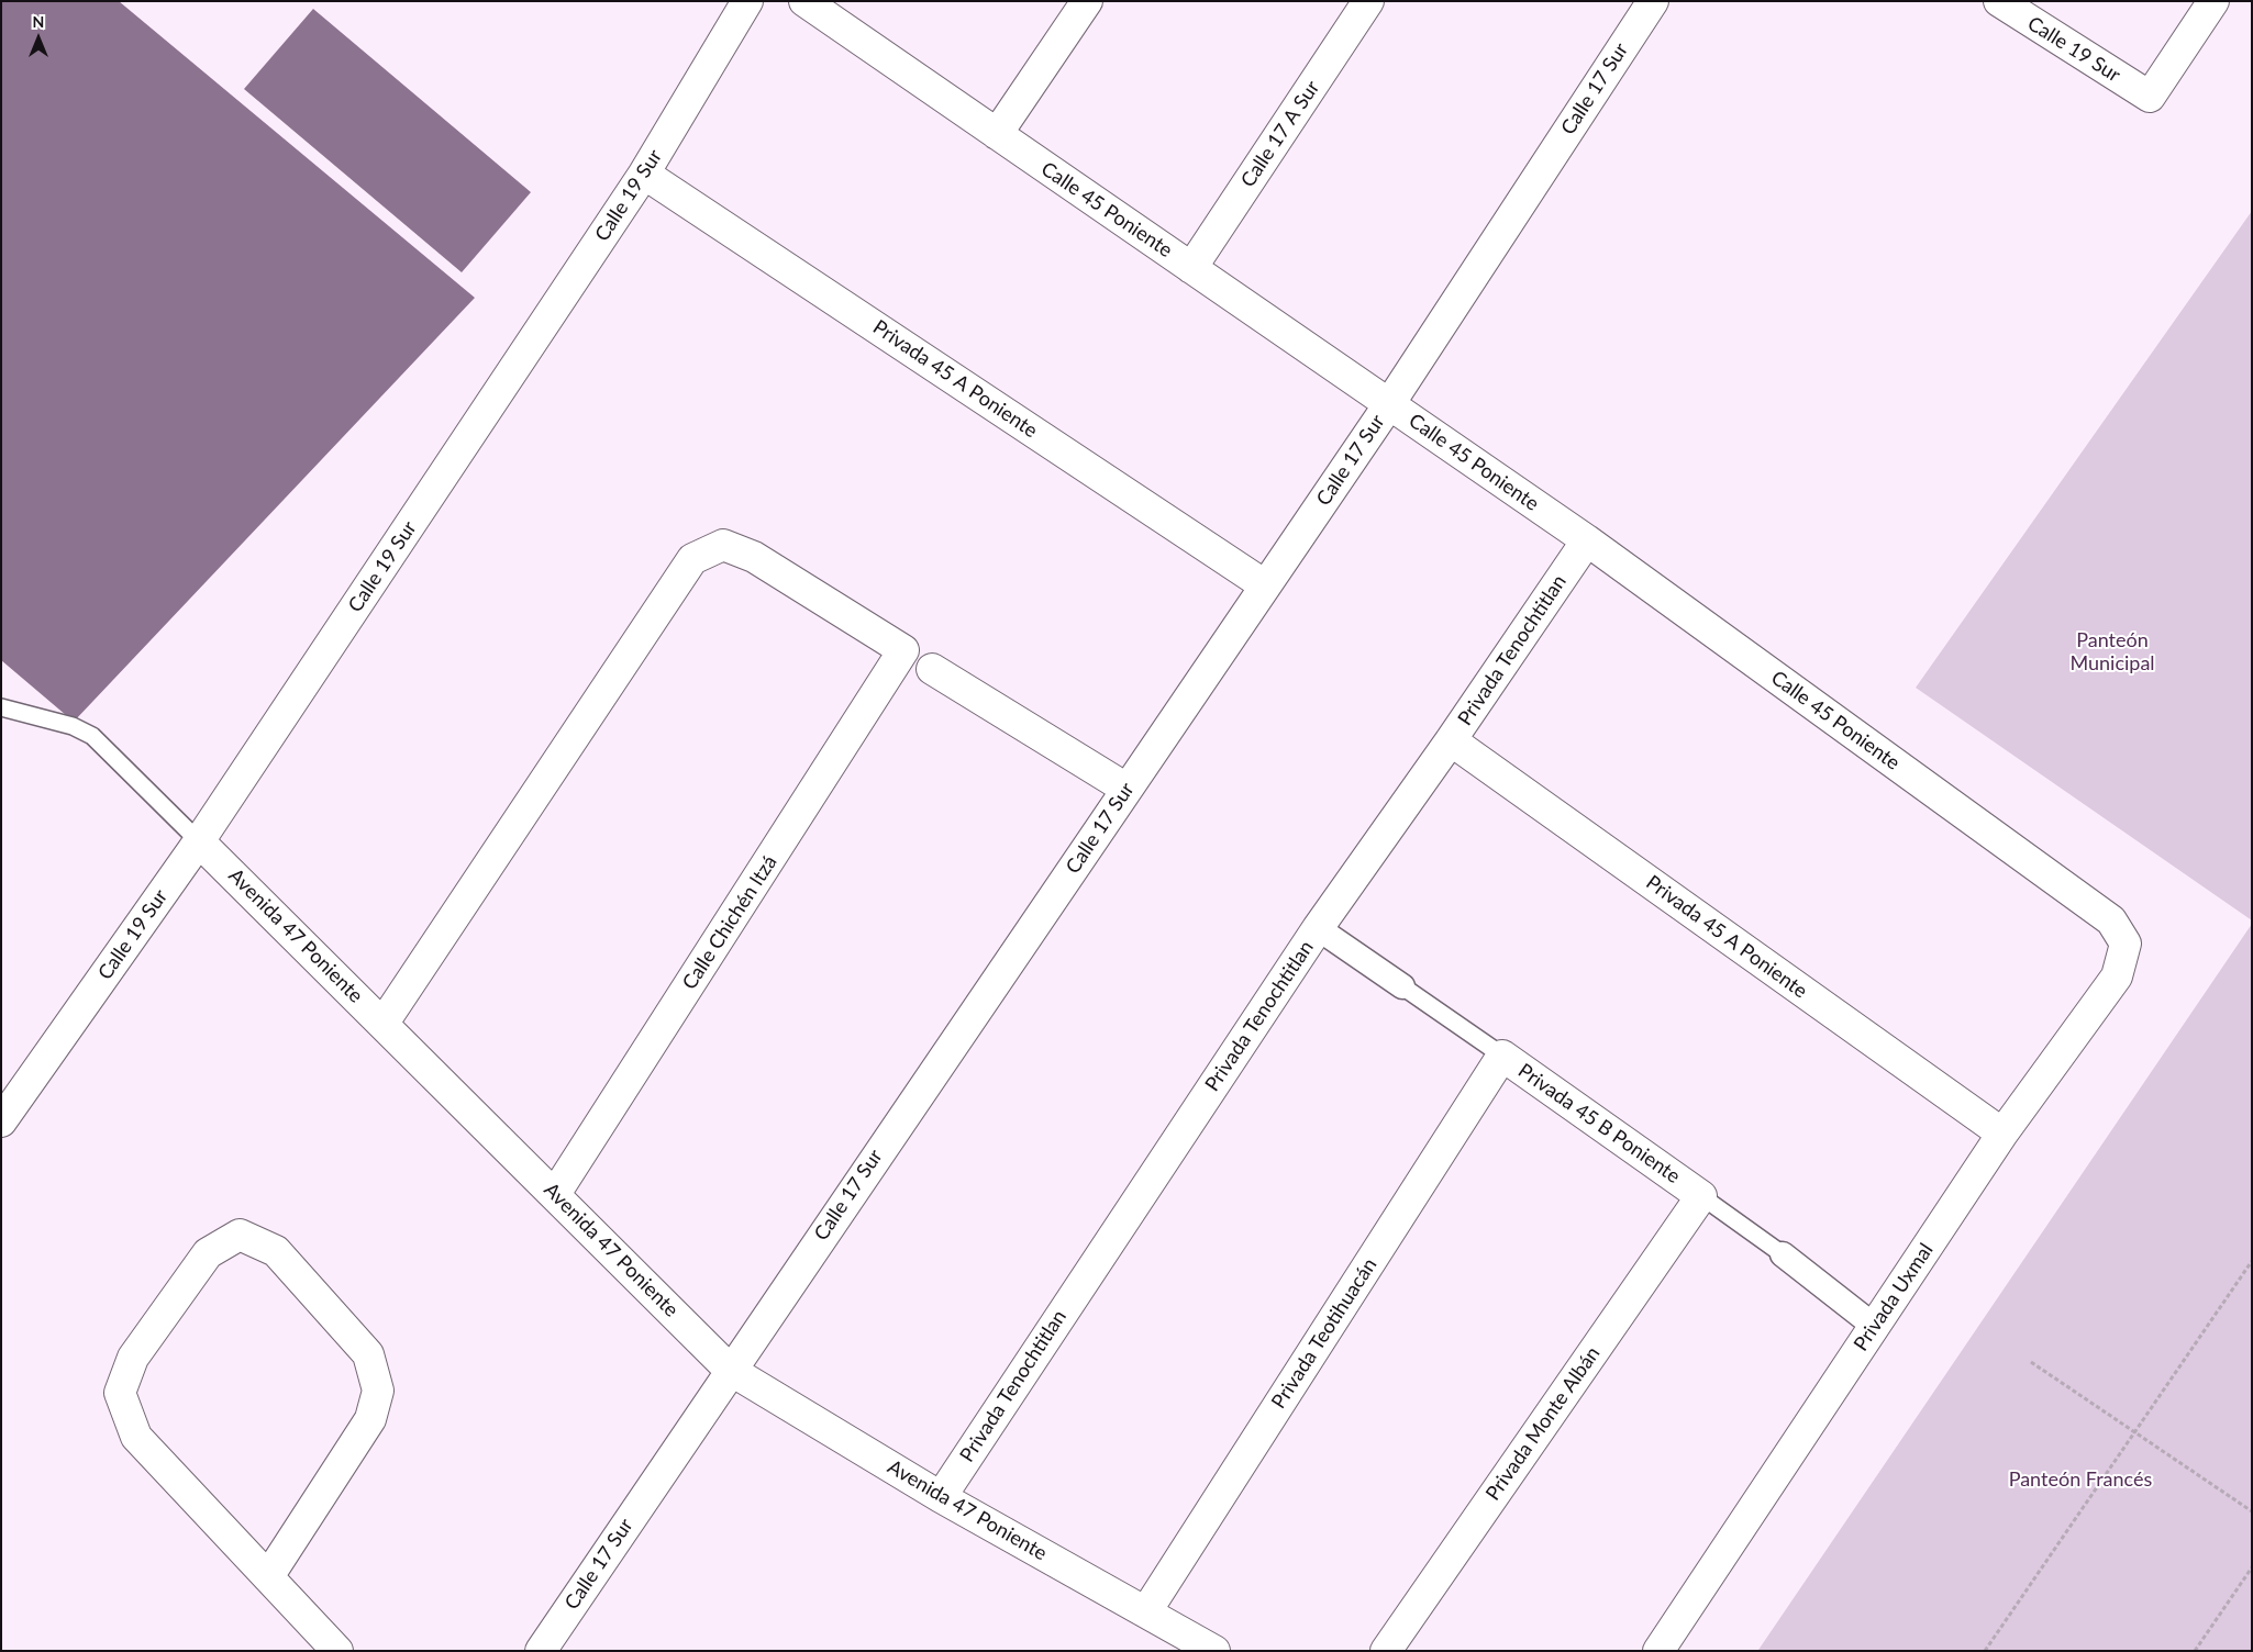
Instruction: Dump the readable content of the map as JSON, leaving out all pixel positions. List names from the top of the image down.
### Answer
{
  "streets": {
    "street": [
      "Calle 19 Sur",
      "Calle 17 Sur",
      "Calle 17 A Sur",
      "Calle 45 Poniente",
      "Privada 45 A Poniente",
      "Privada Tenochtitlan",
      "Calle Chichén Itzá",
      "Avenida 47 Poniente",
      "Privada 45 B Poniente",
      "Privada Uxmal",
      "Privada Teotihuacán",
      "Privada Monte Albán"
    ]
  },
  "crossings": [
    ["Calle 19 Sur", "Privada 45 A Poniente"],
    ["Calle 19 Sur", "Avenida 47 Poniente"],
    ["Calle 17 Sur", "Calle 45 Poniente"],
    ["Calle 17 Sur", "Privada 45 A Poniente"],
    ["Calle 17 Sur", "Avenida 47 Poniente"],
    ["Calle 17 A Sur", "Calle 45 Poniente"],
    ["Calle 45 Poniente", "Privada Tenochtitlan"],
    ["Calle 45 Poniente", "Privada Uxmal"],
    ["Privada 45 A Poniente", "Privada Tenochtitlan"],
    ["Privada 45 A Poniente", "Privada Uxmal"],
    ["Privada Tenochtitlan", "Avenida 47 Poniente"],
    ["Privada Tenochtitlan", "Privada 45 B Poniente"],
    ["Calle Chichén Itzá", "Avenida 47 Poniente"],
    ["Avenida 47 Poniente", "Privada Teotihuacán"],
    ["Privada 45 B Poniente", "Privada Uxmal"],
    ["Privada 45 B Poniente", "Privada Teotihuacán"],
    ["Privada 45 B Poniente", "Privada Monte Albán"]
  ],
  "parks": ["Panteón Municipal", "Panteón Francés"],
  "north": "top"
}
